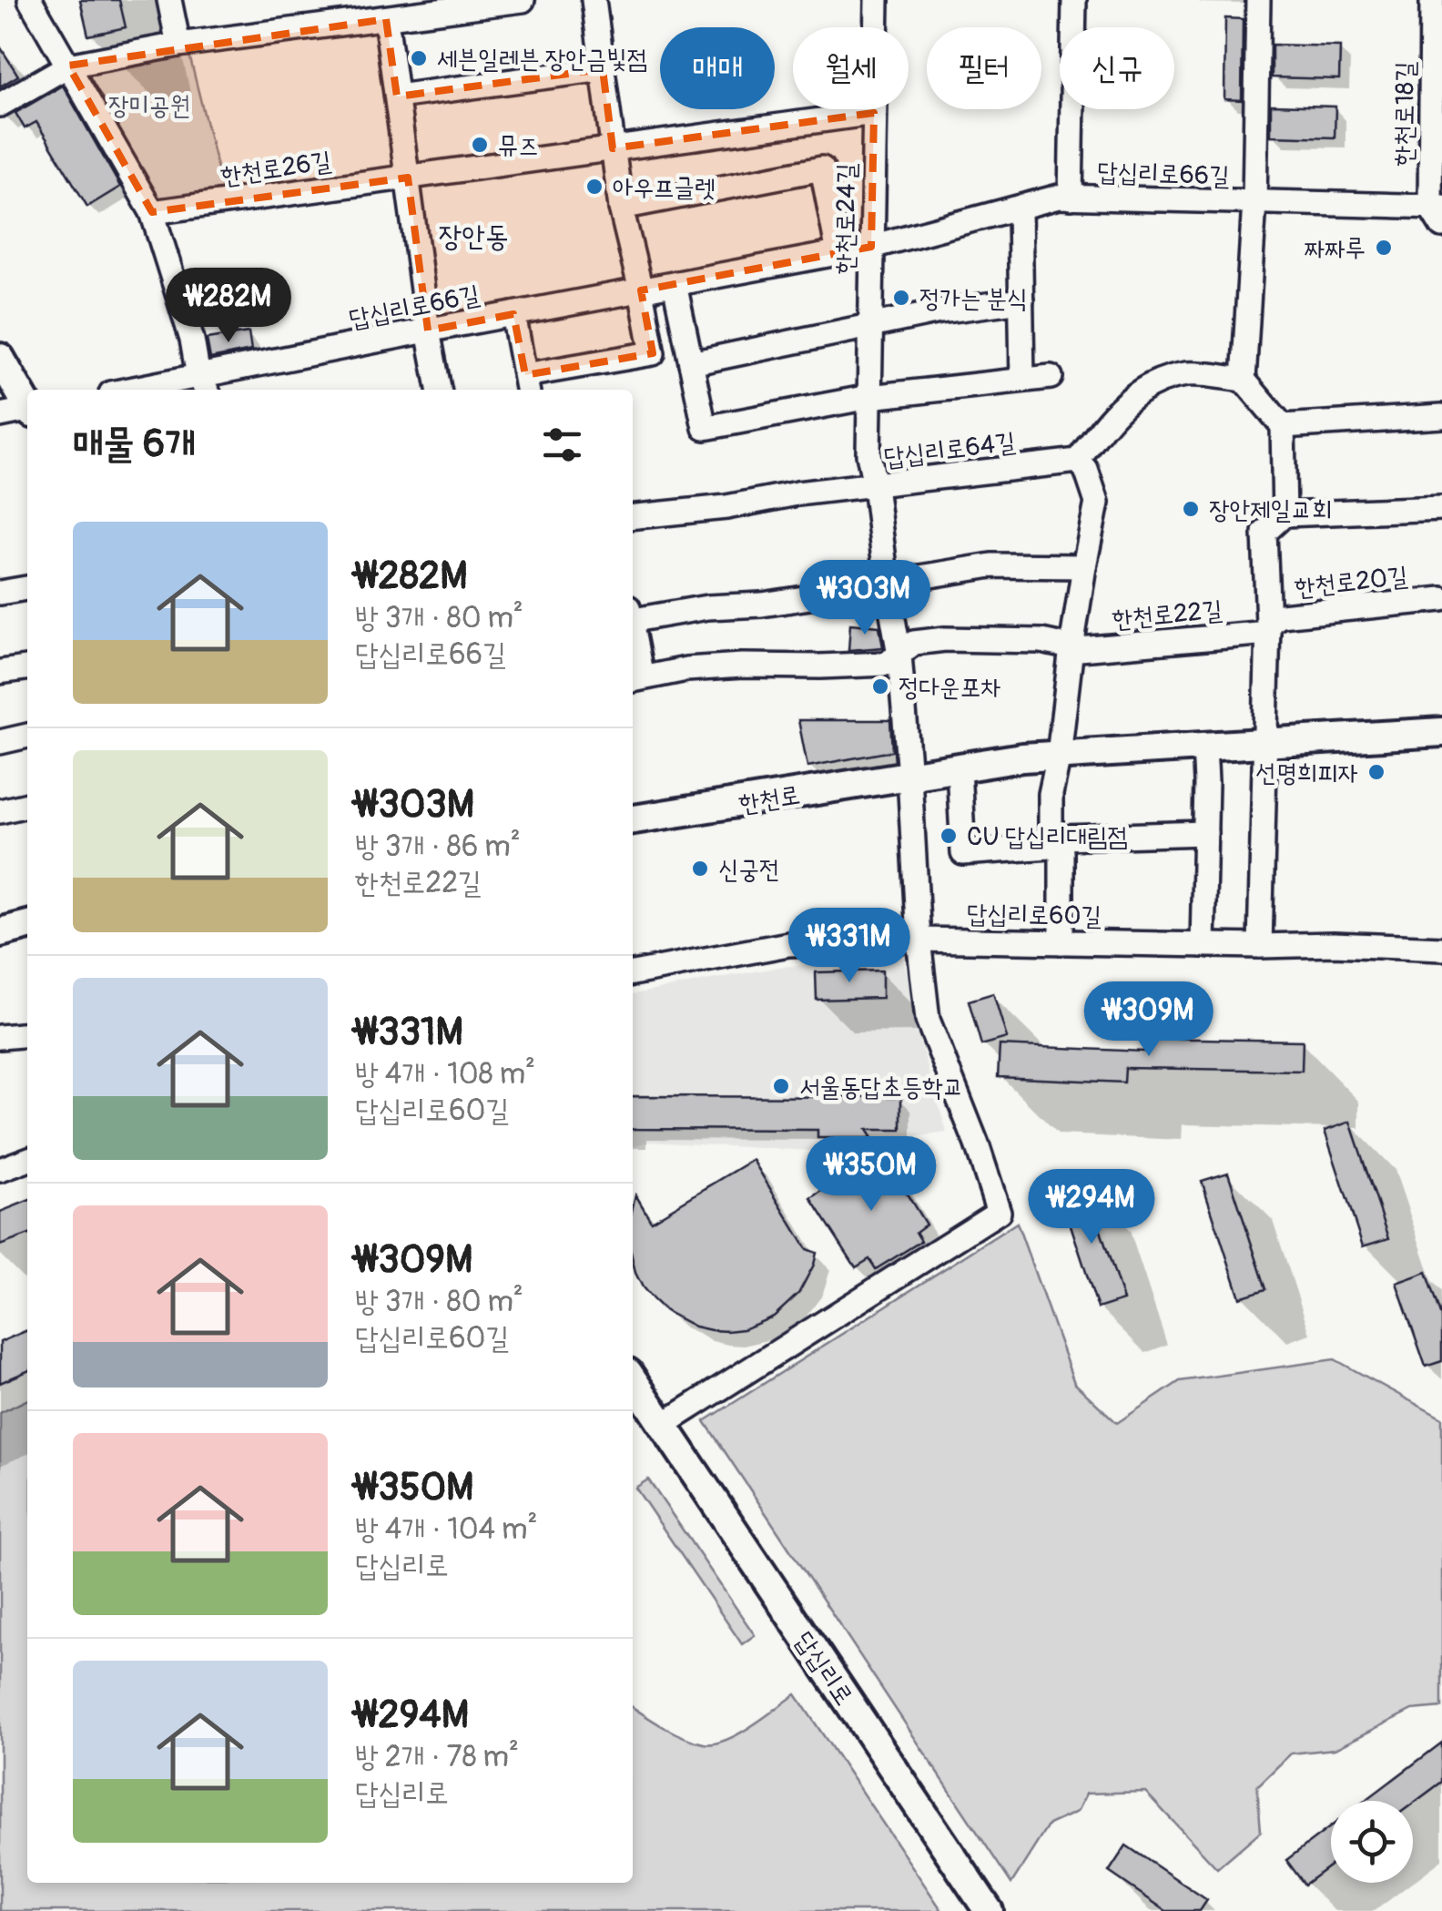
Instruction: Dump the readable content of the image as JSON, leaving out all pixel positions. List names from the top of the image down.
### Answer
{
  "streets": {
    "main road": ["한천로", "답십리로"],
    "street": [
      "한천로18길",
      "한천로26길",
      "답십리로66길",
      "한천로24길",
      "답십리로64길",
      "한천로20길",
      "한천로22길",
      "답십리로60길"
    ]
  },
  "crossings": [
    ["한천로18길", "답십리로66길"],
    ["한천로26길", "답십리로66길"],
    ["답십리로66길", "한천로24길"],
    ["한천로24길", "답십리로64길"],
    ["한천로24길", "한천로22길"],
    ["한천로24길", "한천로"],
    ["답십리로64길", "한천로22길"],
    ["한천로20길", "한천로22길"],
    ["한천로20길", "한천로"],
    ["한천로22길", "한천로"]
  ],
  "districts": ["장안동"],
  "parks": ["장미공원"],
  "places": [
    "세븐일레븐 장안금빛점",
    "뮤즈",
    "아우프글렛",
    "짜짜루",
    "정가는 분식",
    "장안제일교회",
    "정다운포차",
    "선명희피자",
    "CU 답십리대림점",
    "신궁전",
    "서울동답초등학교"
  ],
  "page": {
    "chip": [
      "매매",
      "월세",
      "필터",
      "신규"
    ],
    "price": [
      "₩282M",
      "₩303M",
      "₩331M",
      "₩309M",
      "₩350M",
      "₩294M"
    ],
    "heading": "매물 6개",
    "list": [
      {
        "name": "₩282M",
        "note": "방 3개 · 80 m² · 답십리로66길"
      },
      {
        "name": "₩303M",
        "note": "방 3개 · 86 m² · 한천로22길"
      },
      {
        "name": "₩331M",
        "note": "방 4개 · 108 m² · 답십리로60길"
      },
      {
        "name": "₩309M",
        "note": "방 3개 · 80 m² · 답십리로60길"
      },
      {
        "name": "₩350M",
        "note": "방 4개 · 104 m² · 답십리로"
      },
      {
        "name": "₩294M",
        "note": "방 2개 · 78 m² · 답십리로"
      }
    ]
  }
}
